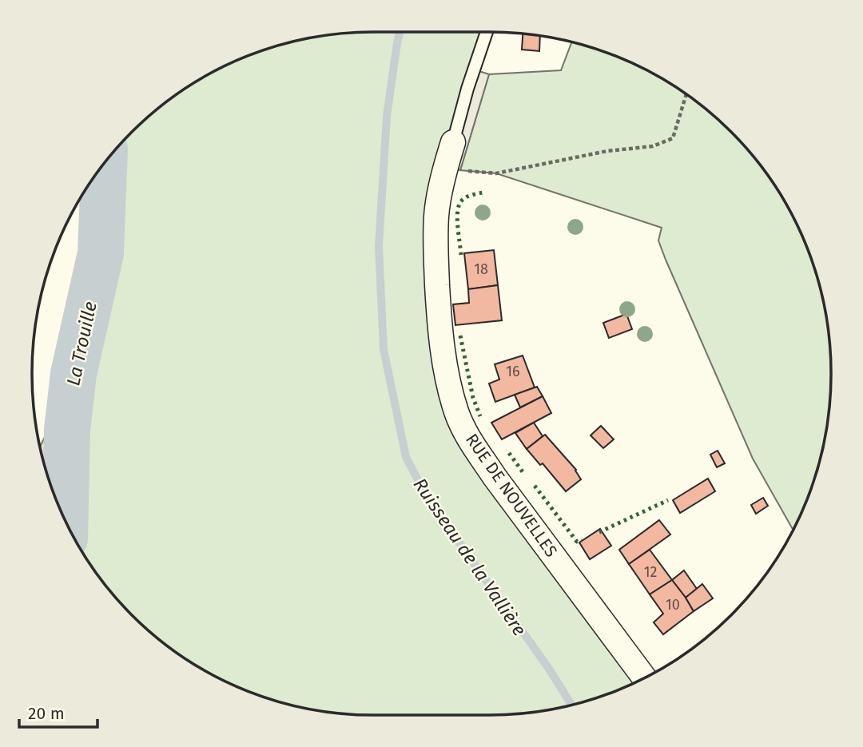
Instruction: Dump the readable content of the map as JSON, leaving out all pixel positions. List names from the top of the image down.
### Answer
{
  "streets": {
    "street": ["RUE DE NOUVELLES"]
  },
  "water": ["La Trouille", "Ruisseau de la Vallière"],
  "house_numbers": [
    "18",
    "16",
    "12",
    "10"
  ],
  "scale_bar": "20 m"
}
